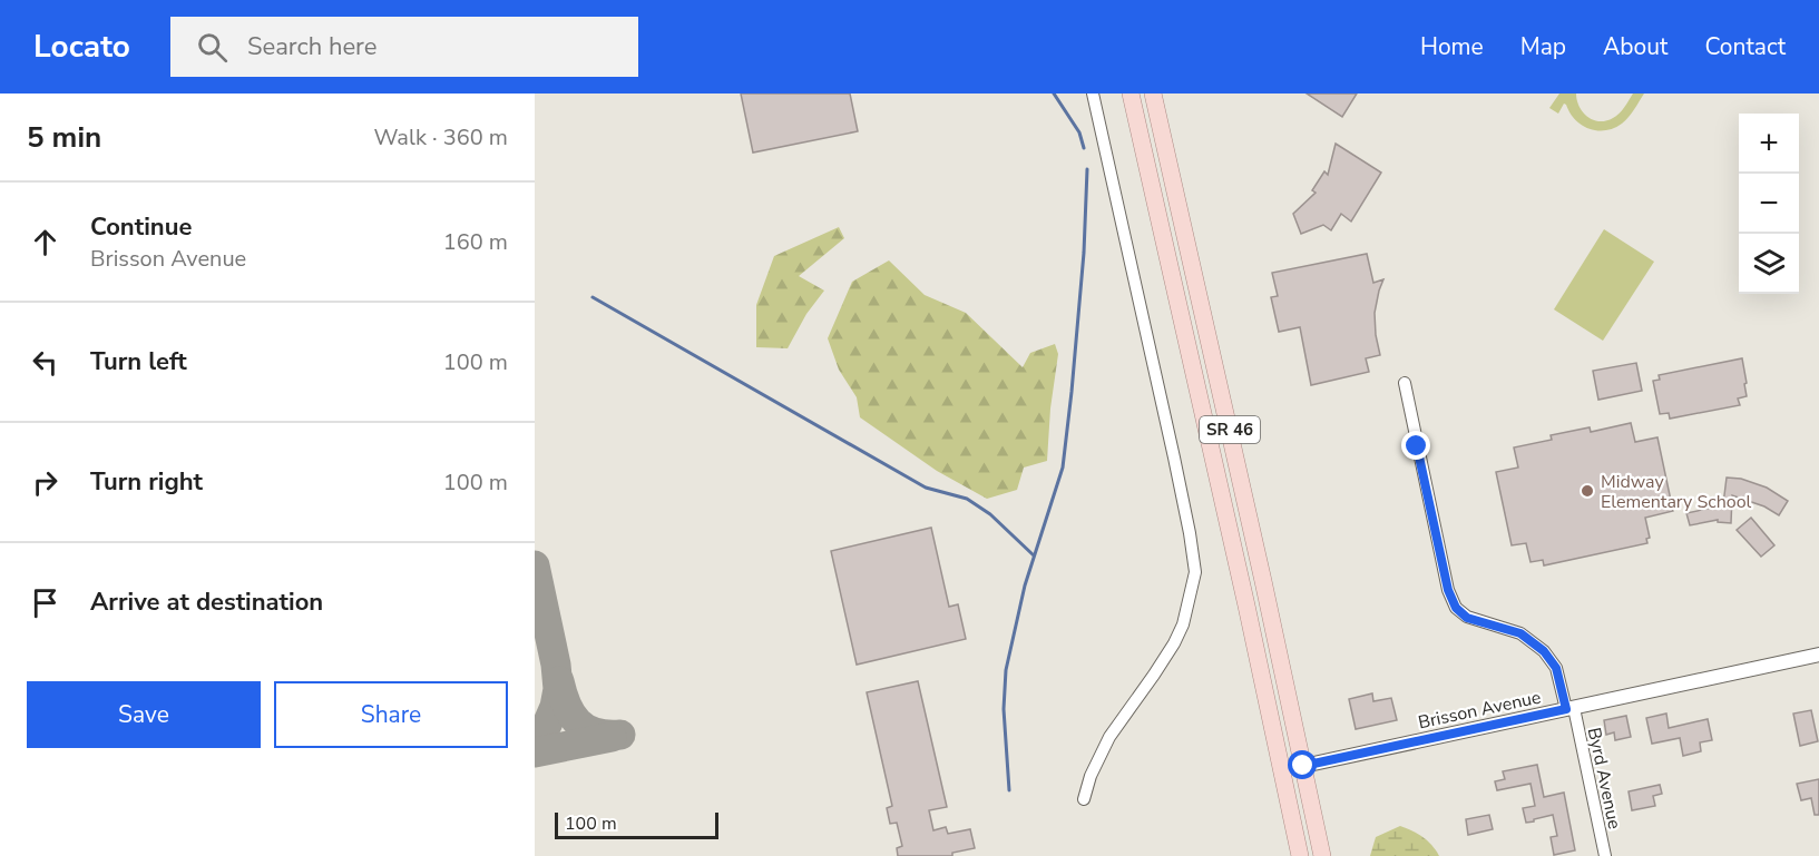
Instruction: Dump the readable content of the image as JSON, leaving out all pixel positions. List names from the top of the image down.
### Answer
{
  "streets": {
    "main road": ["SR 46"],
    "street": ["Brisson Avenue", "Byrd Avenue"]
  },
  "crossings": [
    ["SR 46", "Brisson Avenue"],
    ["Brisson Avenue", "Byrd Avenue"]
  ],
  "places": ["Midway Elementary School"],
  "scale_bar": "100 m",
  "page": {
    "header": "Locato",
    "search": "Search here",
    "nav": [
      "Home",
      "Map",
      "About",
      "Contact"
    ],
    "heading": ["5 min", "Walk · 360 m"],
    "map_buttons": ["+", "−"],
    "list": [
      ["Continue", "Brisson Avenue", "160 m"],
      ["Turn left", "100 m"],
      ["Turn right", "100 m"],
      "Arrive at destination"
    ],
    "buttons": ["Save", "Share"],
    "scale": "100 m"
  }
}
